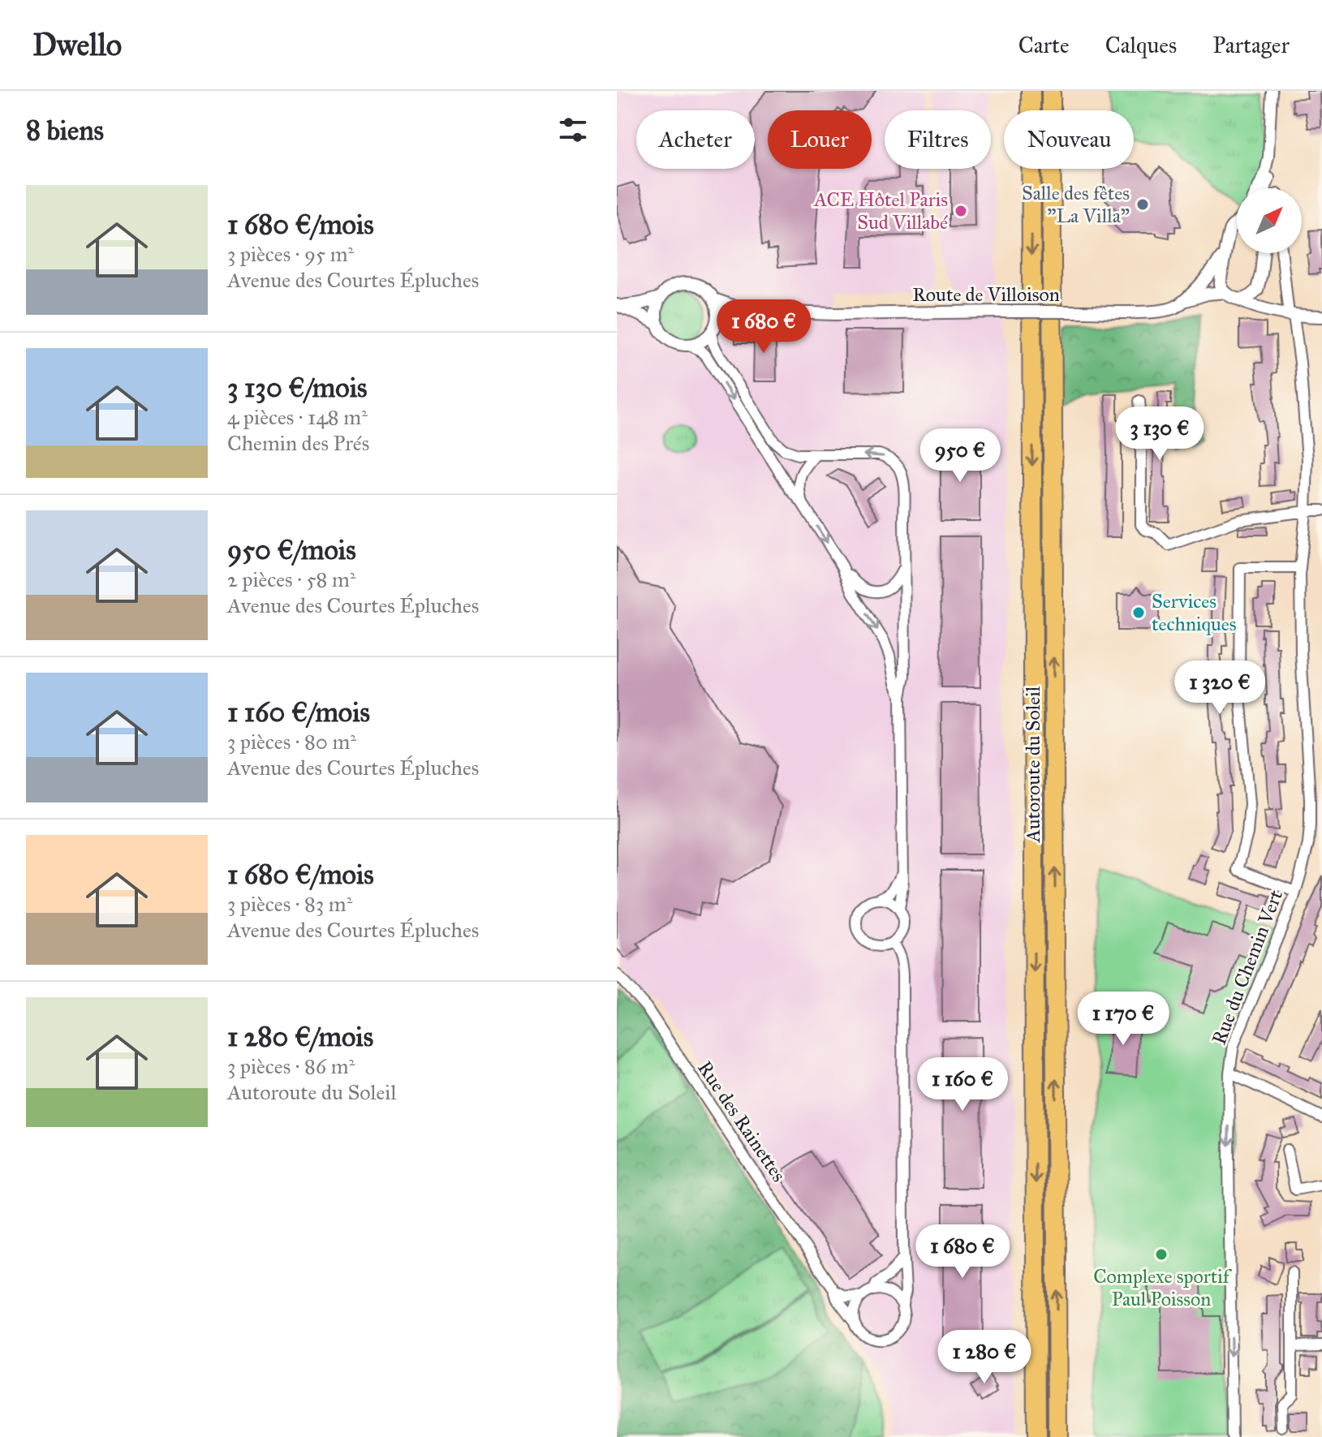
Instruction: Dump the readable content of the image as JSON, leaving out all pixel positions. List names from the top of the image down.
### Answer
{
  "streets": {
    "highway": ["Autoroute du Soleil"],
    "street": ["Route de Villoison", "Rue du Chemin Vert", "Rue des Rainettes"]
  },
  "places": [
    "Salle des fêtes \"La Villa\"",
    "ACE Hôtel Paris Sud Villabé",
    "Services techniques",
    "Complexe sportif Paul Poisson"
  ],
  "north": "top right",
  "page": {
    "header": "Dwello",
    "nav": ["Carte", "Calques", "Partager"],
    "heading": "8 biens",
    "chip": [
      "Acheter",
      "Louer",
      "Filtres",
      "Nouveau"
    ],
    "list": [
      {
        "name": "1 680 €/mois",
        "note": "3 pièces · 95 m² · Avenue des Courtes Épluches"
      },
      {
        "name": "3 130 €/mois",
        "note": "4 pièces · 148 m² · Chemin des Prés"
      },
      {
        "name": "950 €/mois",
        "note": "2 pièces · 58 m² · Avenue des Courtes Épluches"
      },
      {
        "name": "1 160 €/mois",
        "note": "3 pièces · 80 m² · Avenue des Courtes Épluches"
      },
      {
        "name": "1 680 €/mois",
        "note": "3 pièces · 83 m² · Avenue des Courtes Épluches"
      },
      {
        "name": "1 280 €/mois",
        "note": "3 pièces · 86 m² · Autoroute du Soleil"
      }
    ],
    "price": [
      "1 680 €",
      "3 130 €",
      "950 €",
      "1 320 €",
      "1 170 €",
      "1 160 €",
      "1 680 €",
      "1 280 €"
    ]
  }
}
